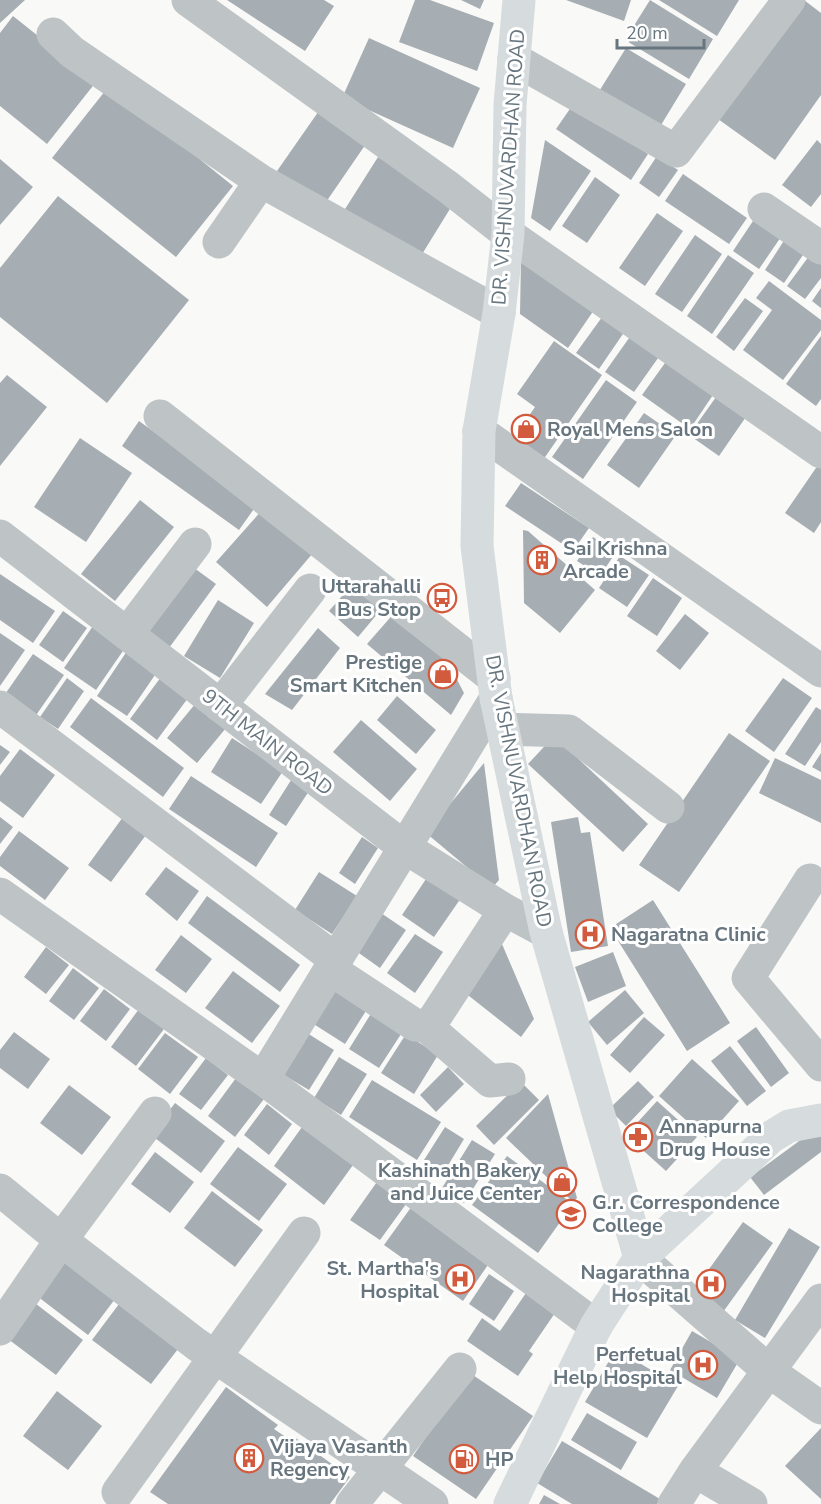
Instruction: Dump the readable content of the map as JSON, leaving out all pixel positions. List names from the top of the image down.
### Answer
{
  "streets": {
    "main road": ["DR. VISHNUVARDHAN ROAD"],
    "street": ["9TH MAIN ROAD"]
  },
  "crossings": [
    ["DR. VISHNUVARDHAN ROAD", "9TH MAIN ROAD"]
  ],
  "places": {
    "shop": ["Royal Mens Salon", "Prestige Smart Kitchen", "Kashinath Bakery and Juice Center"],
    "building": ["Sai Krishna Arcade", "Vijaya Vasanth Regency"],
    "bus stop": ["Uttarahalli Bus Stop"],
    "hospital": [
      "Nagaratna Clinic",
      "St. Martha's Hospital",
      "Nagarathna Hospital",
      "Perfetual Help Hospital"
    ],
    "pharmacy": ["Annapurna Drug House"],
    "school or university": ["G.r. Correspondence College"],
    "fuel station": ["HP"]
  },
  "scale_bar": "20 m"
}
